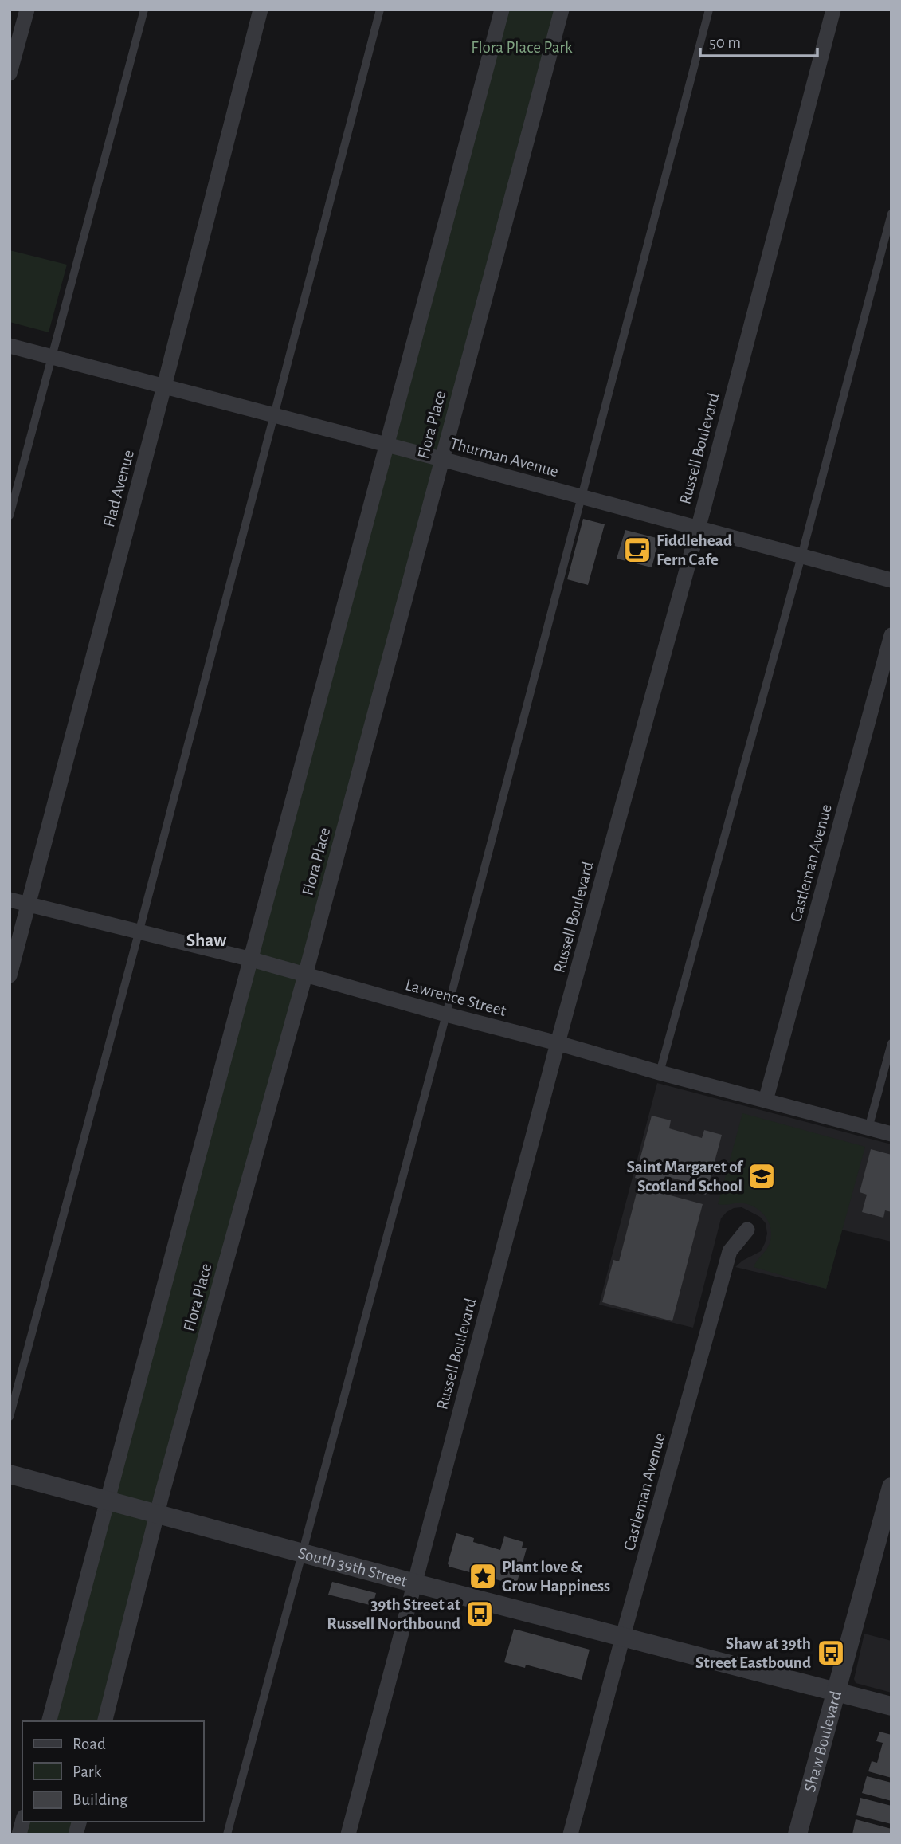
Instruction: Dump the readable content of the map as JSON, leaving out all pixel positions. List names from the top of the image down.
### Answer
{
  "streets": {
    "street": [
      "Flora Place",
      "Russell Boulevard",
      "Thurman Avenue",
      "Flad Avenue",
      "Castleman Avenue",
      "Lawrence Street",
      "South 39th Street",
      "Shaw Boulevard"
    ]
  },
  "crossings": [
    ["Flora Place", "Thurman Avenue"],
    ["Flora Place", "Lawrence Street"],
    ["Flora Place", "South 39th Street"],
    ["Russell Boulevard", "Thurman Avenue"],
    ["Russell Boulevard", "Lawrence Street"],
    ["Russell Boulevard", "South 39th Street"],
    ["Thurman Avenue", "Flad Avenue"],
    ["Flad Avenue", "Lawrence Street"],
    ["Castleman Avenue", "Lawrence Street"],
    ["Castleman Avenue", "South 39th Street"],
    ["South 39th Street", "Shaw Boulevard"]
  ],
  "districts": ["Shaw"],
  "parks": ["Flora Place Park"],
  "places": {
    "cafe": ["Fiddlehead Fern Cafe"],
    "school or university": ["Saint Margaret of Scotland School"],
    "place": ["Plant love & Grow Happiness"],
    "bus stop": ["39th Street at Russell Northbound", "Shaw at 39th Street Eastbound"]
  },
  "legend": ["Road", "Park", "Building"],
  "scale_bar": "50 m"
}
